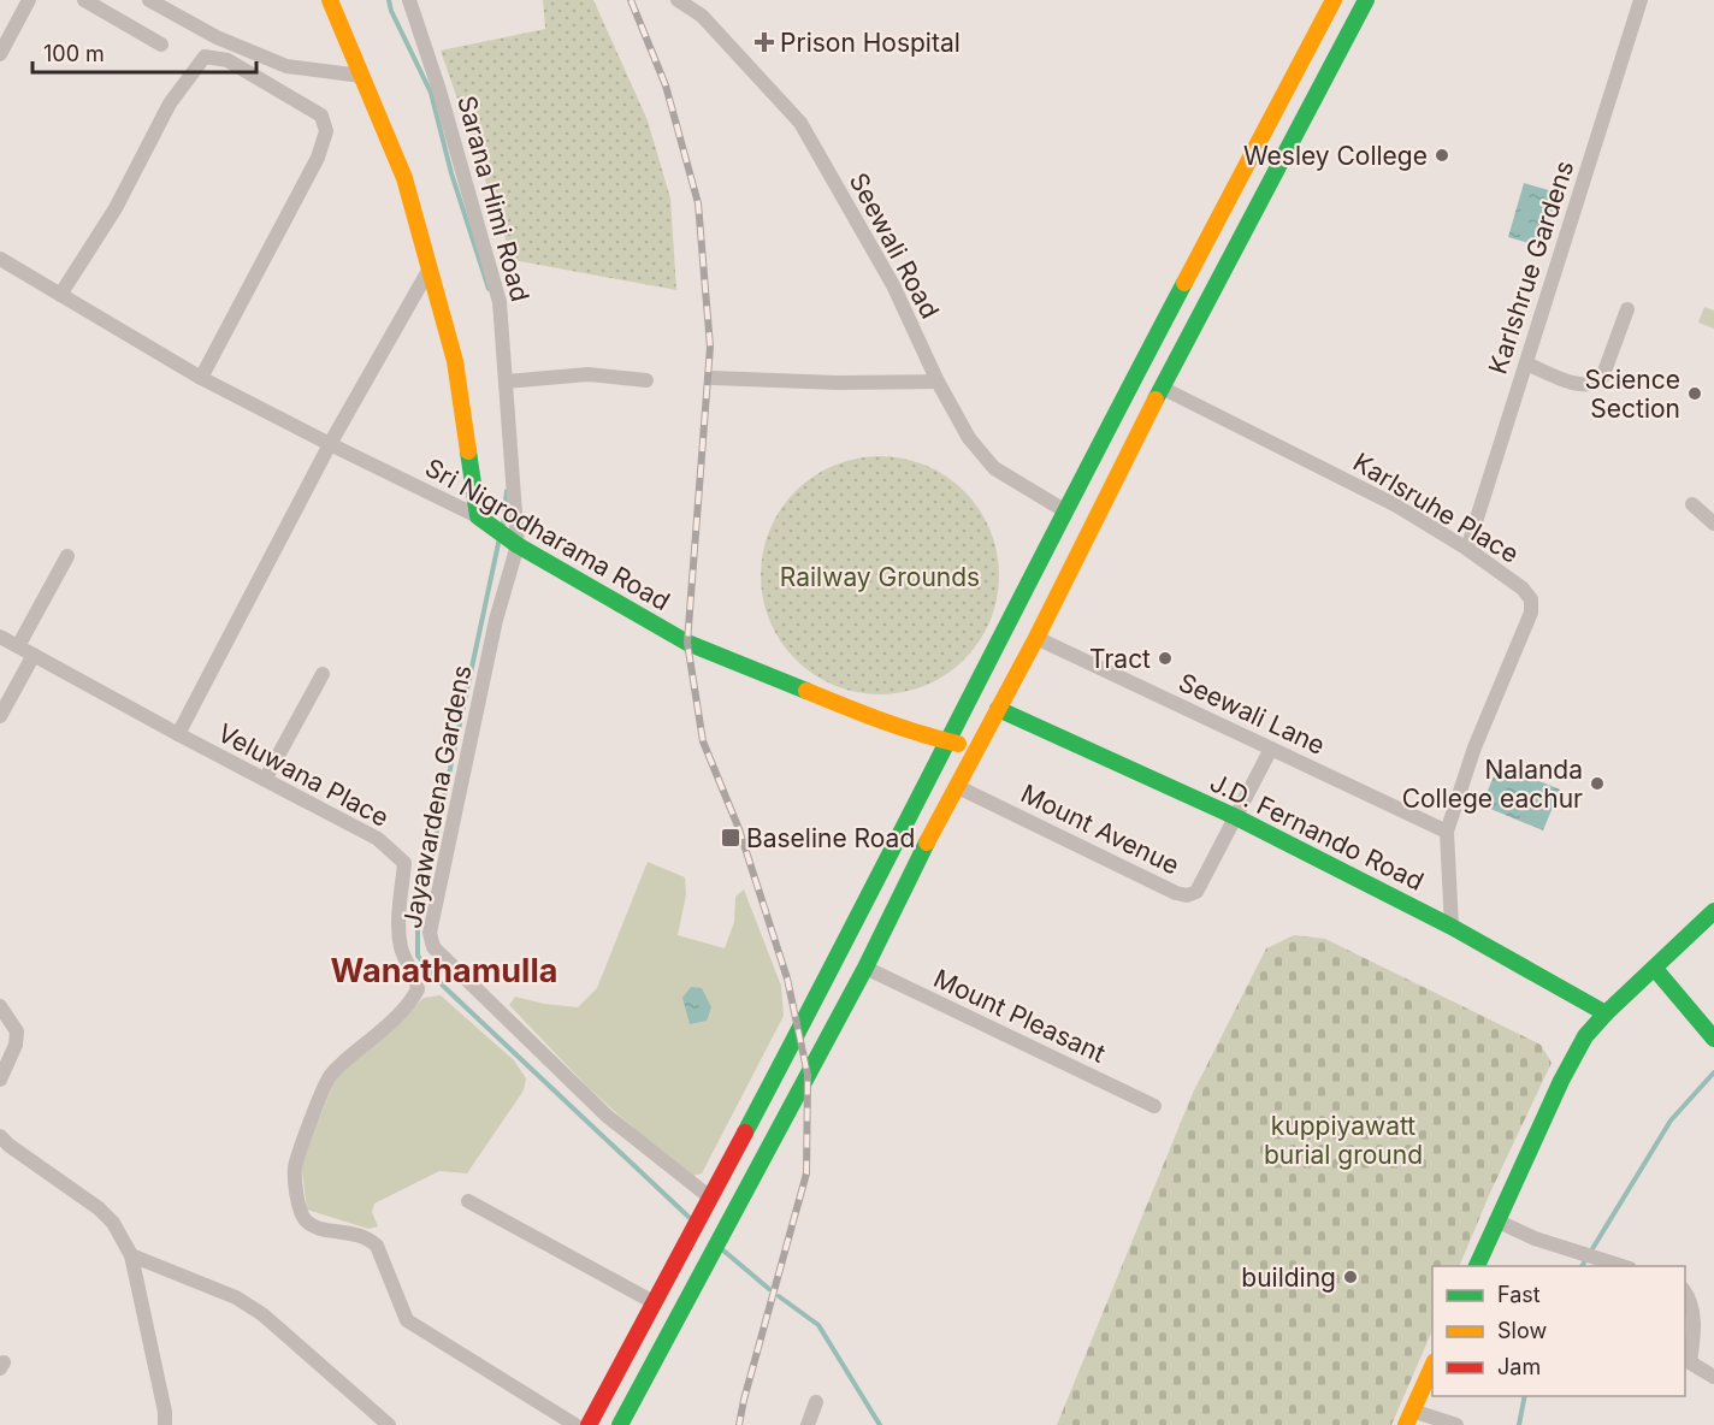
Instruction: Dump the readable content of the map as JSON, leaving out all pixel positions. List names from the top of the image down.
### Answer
{
  "streets": {
    "main road": ["Sri Nigrodharama Road", "J.D. Fernando Road"],
    "street": [
      "Sarana Himi Road",
      "Seewali Road",
      "Karlshrue Gardens",
      "Karlsruhe Place",
      "Seewali Lane",
      "Veluwana Place",
      "Jayawardena Gardens",
      "Mount Avenue",
      "Mount Pleasant"
    ]
  },
  "crossings": [
    ["Sarana Himi Road", "Sri Nigrodharama Road"],
    ["Sarana Himi Road", "Jayawardena Gardens"],
    ["Karlshrue Gardens", "Karlsruhe Place"],
    ["Karlsruhe Place", "Seewali Lane"],
    ["Karlsruhe Place", "J.D. Fernando Road"],
    ["Sri Nigrodharama Road", "Jayawardena Gardens"],
    ["Seewali Lane", "Mount Avenue"],
    ["Mount Avenue", "J.D. Fernando Road"]
  ],
  "districts": ["Wanathamulla"],
  "parks": ["Railway Grounds", "kuppiyawatt burial ground"],
  "places": {
    "health": ["Prison Hospital"],
    "other": [
      "Wesley College",
      "Science Section",
      "Tract",
      "Nalanda College eachur",
      "building"
    ],
    "transit": ["Baseline Road"]
  },
  "legend": ["Fast", "Slow", "Jam"],
  "scale_bar": "100 m"
}
